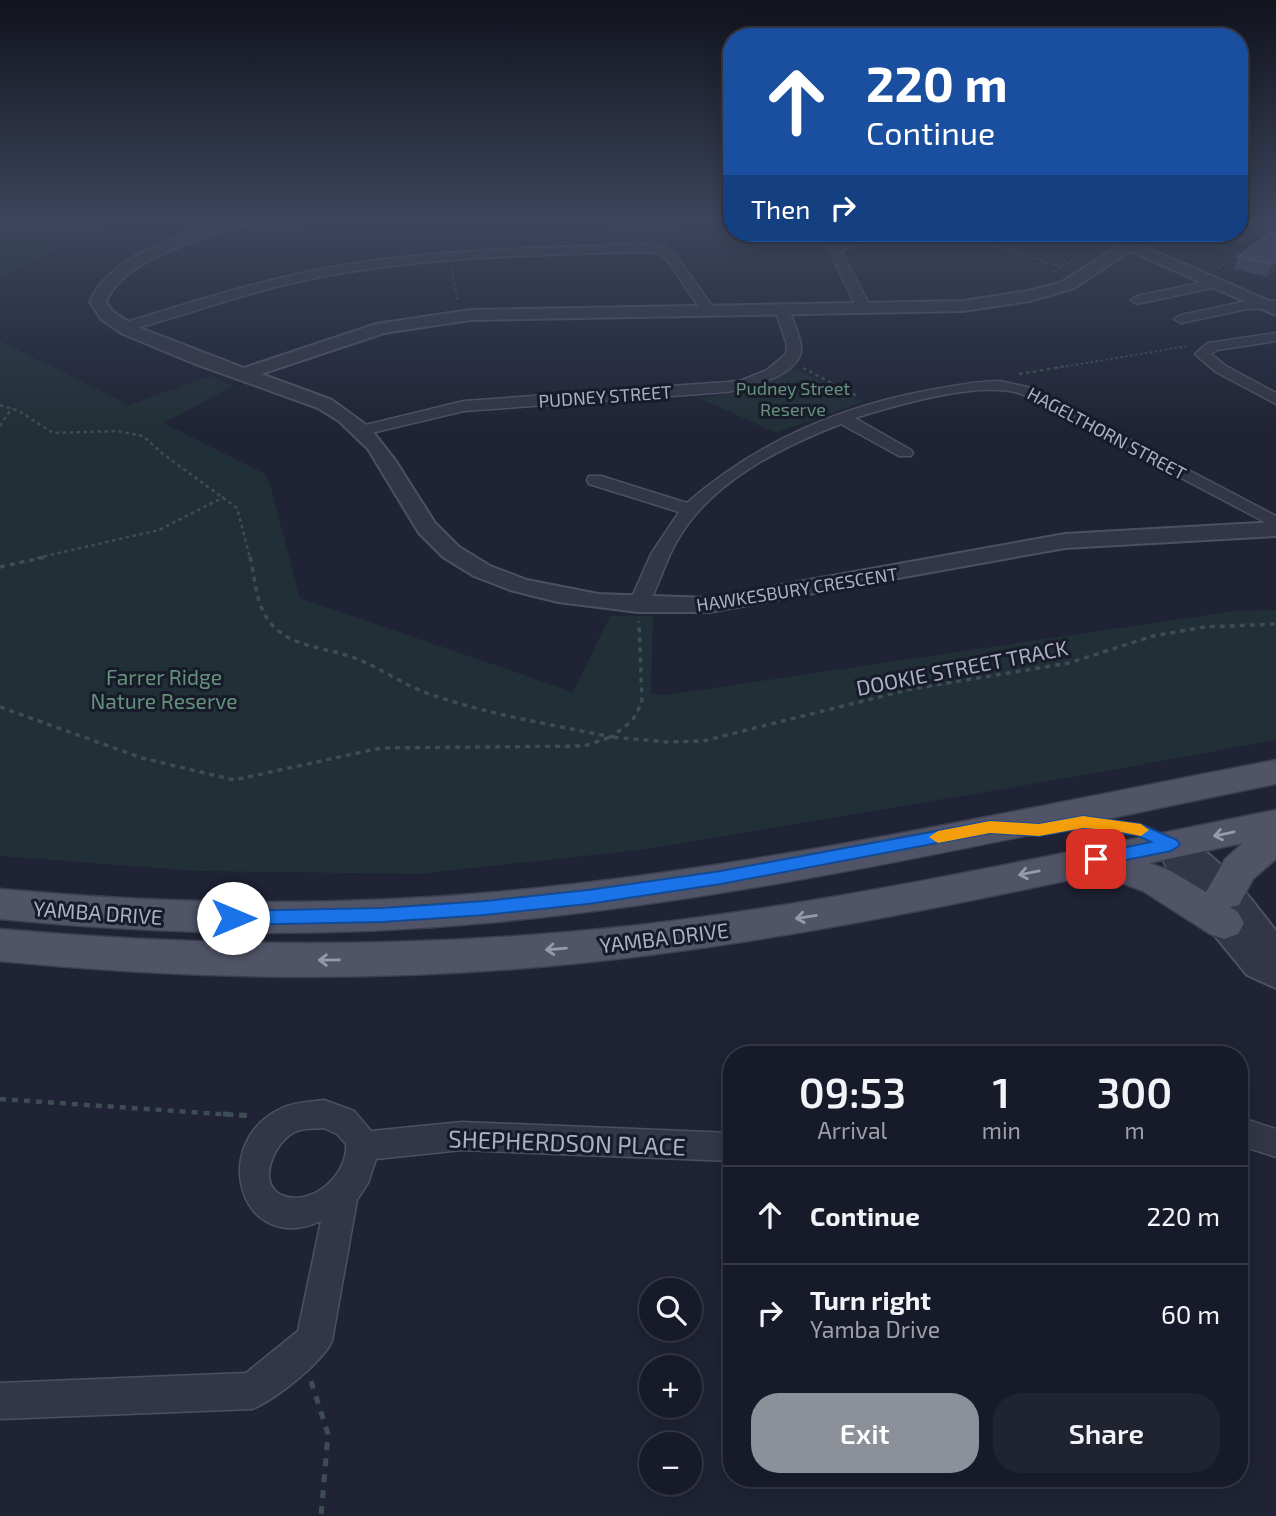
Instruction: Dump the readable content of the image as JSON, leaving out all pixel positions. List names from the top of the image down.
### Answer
{
  "streets": {
    "main road": ["YAMBA DRIVE"],
    "street": [
      "PUDNEY STREET",
      "HAGELTHORN STREET",
      "HAWKESBURY CRESCENT",
      "SHEPHERDSON PLACE"
    ],
    "path": ["DOOKIE STREET TRACK"]
  },
  "crossings": [
    ["PUDNEY STREET", "HAWKESBURY CRESCENT"],
    ["HAGELTHORN STREET", "HAWKESBURY CRESCENT"]
  ],
  "parks": ["Pudney Street Reserve", "Farrer Ridge Nature Reserve"],
  "page": {
    "turn": ["220 m", "Continue"],
    "then": "Then",
    "eta": [
      "09:53",
      "Arrival",
      "1",
      "min",
      "300",
      "m"
    ],
    "list": [
      {
        "name": "Continue",
        "value": "220 m"
      },
      {
        "name": "Turn right",
        "note": "Yamba Drive",
        "value": "60 m"
      }
    ],
    "map_buttons": ["+", "−"],
    "buttons": ["Exit", "Share"]
  }
}
